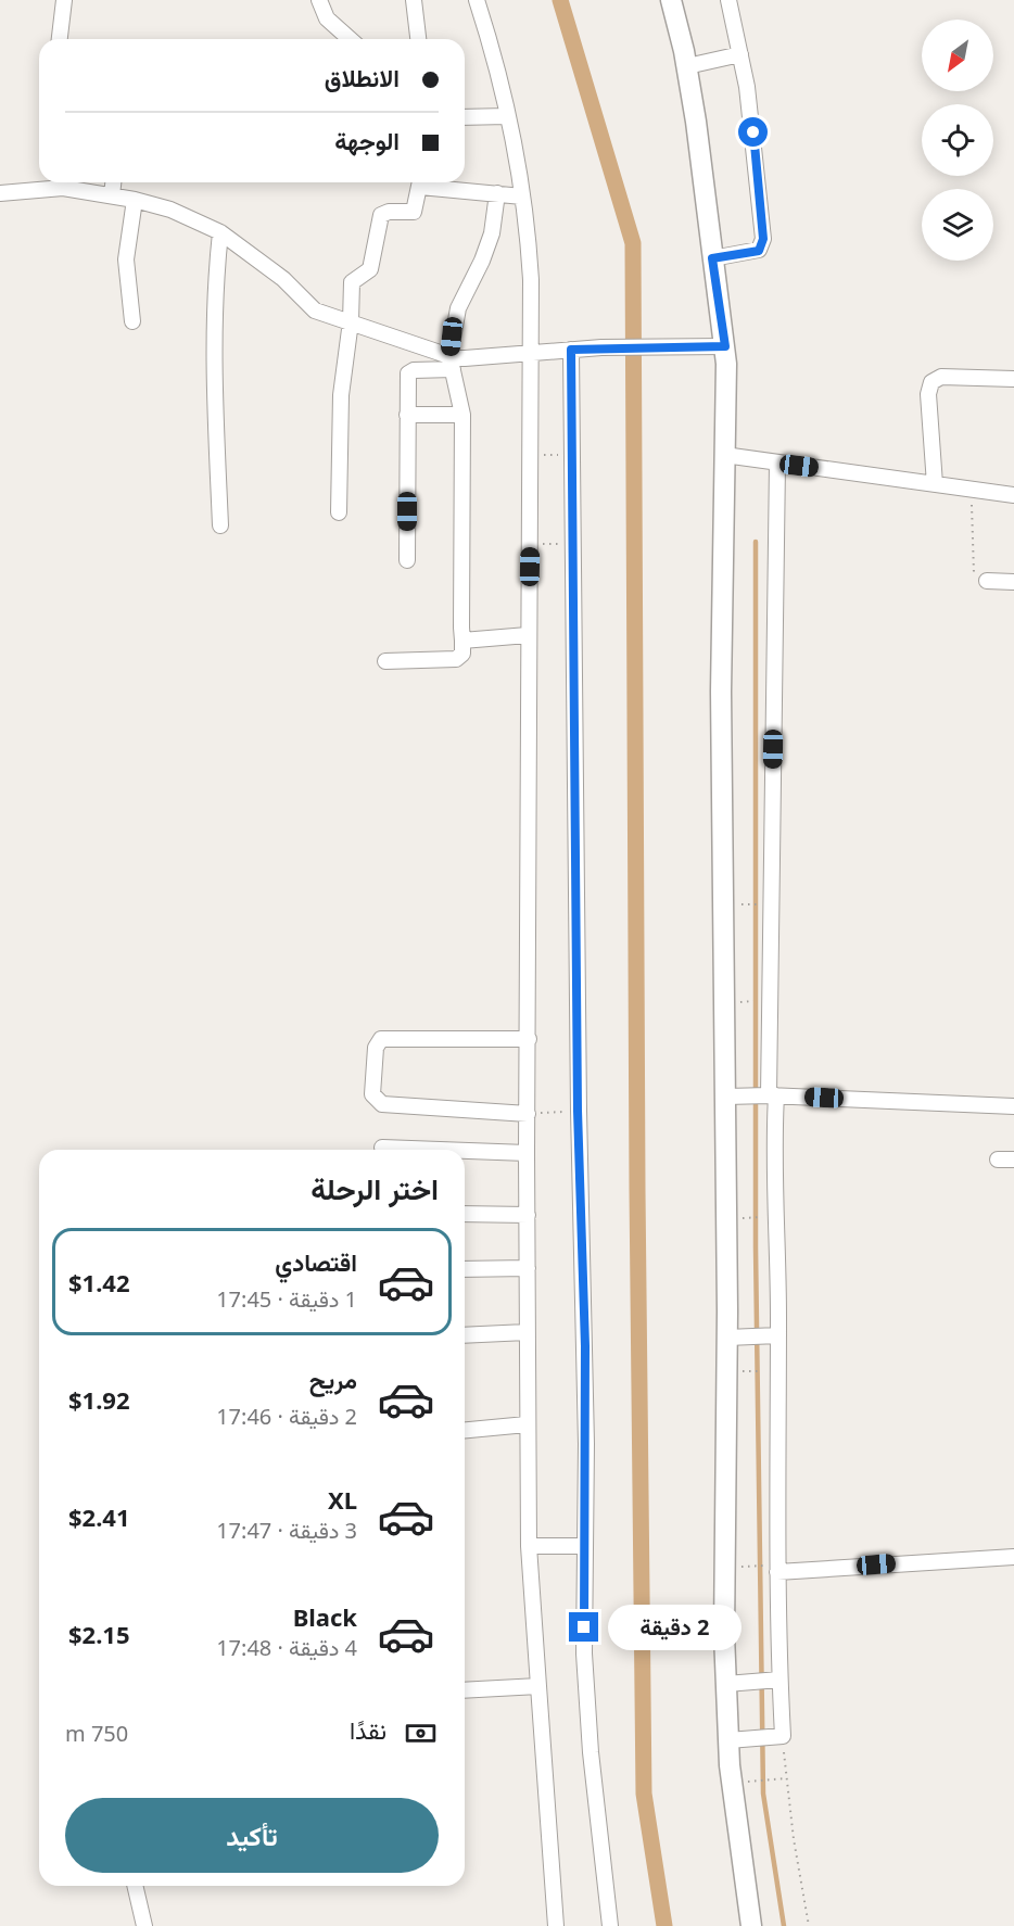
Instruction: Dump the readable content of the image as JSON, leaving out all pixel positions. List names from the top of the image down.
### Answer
{
  "north": "bottom left",
  "page": {
    "banner": ["الانطلاق", "الوجهة"],
    "heading": "اختر الرحلة",
    "list": [
      {
        "name": "اقتصادي",
        "note": "1 دقيقة · 17:45",
        "value": "$1.42"
      },
      {
        "name": "مريح",
        "note": "2 دقيقة · 17:46",
        "value": "$1.92"
      },
      {
        "name": "XL",
        "note": "3 دقيقة · 17:47",
        "value": "$2.41"
      },
      {
        "name": "Black",
        "note": "4 دقيقة · 17:48",
        "value": "$2.15"
      }
    ],
    "bubble": "2 دقيقة",
    "pay": ["نقدًا", "750 m"],
    "buttons": "تأكيد"
  }
}
